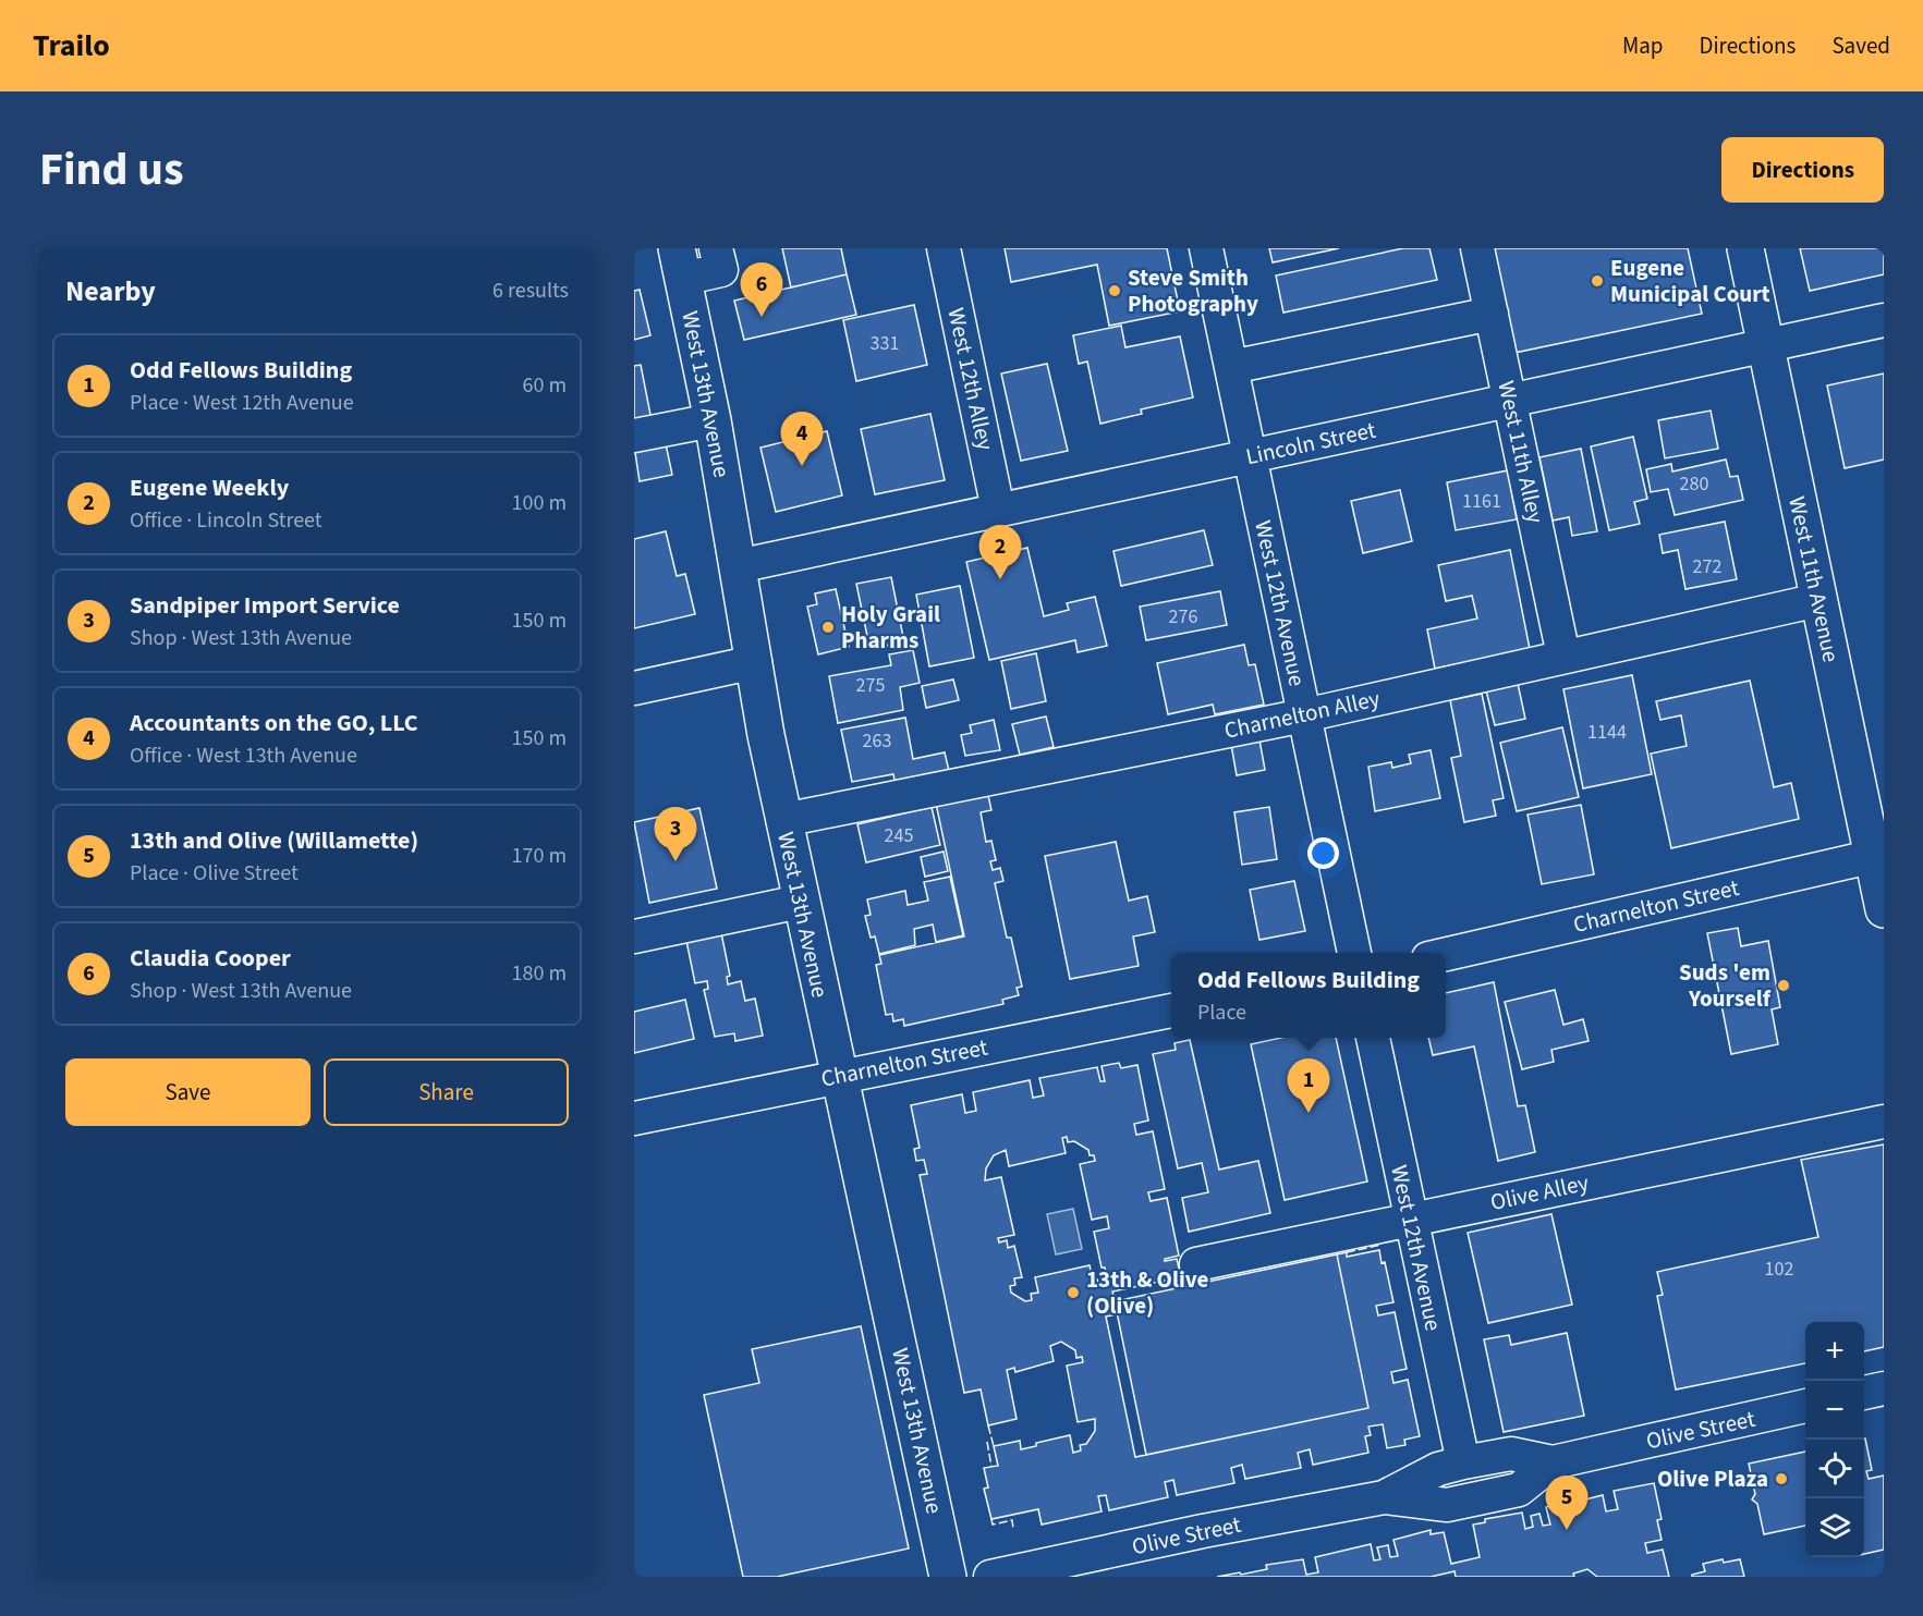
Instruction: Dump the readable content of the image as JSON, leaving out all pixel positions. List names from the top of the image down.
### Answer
{
  "streets": {
    "main road": ["West 13th Avenue", "West 11th Avenue"],
    "street": [
      "West 12th Alley",
      "Lincoln Street",
      "West 11th Alley",
      "West 12th Avenue",
      "Charnelton Alley",
      "Charnelton Street",
      "Olive Alley",
      "Olive Street"
    ]
  },
  "crossings": [
    ["West 12th Alley", "Lincoln Street"],
    ["West 13th Avenue", "Lincoln Street"],
    ["West 13th Avenue", "Charnelton Alley"],
    ["West 13th Avenue", "Charnelton Street"],
    ["Lincoln Street", "West 11th Alley"],
    ["Lincoln Street", "West 11th Avenue"],
    ["Lincoln Street", "West 12th Avenue"],
    ["West 11th Alley", "Charnelton Alley"],
    ["West 11th Avenue", "Charnelton Alley"],
    ["West 11th Avenue", "Charnelton Street"],
    ["West 12th Avenue", "Charnelton Alley"],
    ["West 12th Avenue", "Olive Alley"],
    ["West 12th Avenue", "Olive Street"]
  ],
  "places": [
    "Eugene Municipal Court",
    "Steve Smith Photography",
    "Holy Grail Pharms",
    "Suds 'em Yourself",
    "13th & Olive (Olive)",
    "Olive Plaza"
  ],
  "house_numbers": [
    "331",
    "280",
    "1161",
    "272",
    "276",
    "275",
    "1144",
    "263",
    "245",
    "102"
  ],
  "page": {
    "header": "Trailo",
    "nav": ["Map", "Directions", "Saved"],
    "title": "Find us",
    "buttons": [
      "Directions",
      ["Save", "Share"]
    ],
    "heading": ["Nearby", "6 results"],
    "pins": [
      "6",
      "4",
      "2",
      "3",
      "1",
      "5"
    ],
    "list": [
      {
        "mark": "1",
        "name": "Odd Fellows Building",
        "note": "Place · West 12th Avenue",
        "value": "60 m"
      },
      {
        "mark": "2",
        "name": "Eugene Weekly",
        "note": "Office · Lincoln Street",
        "value": "100 m"
      },
      {
        "mark": "3",
        "name": "Sandpiper Import Service",
        "note": "Shop · West 13th Avenue",
        "value": "150 m"
      },
      {
        "mark": "4",
        "name": "Accountants on the GO, LLC",
        "note": "Office · West 13th Avenue",
        "value": "150 m"
      },
      {
        "mark": "5",
        "name": "13th and Olive (Willamette)",
        "note": "Place · Olive Street",
        "value": "170 m"
      },
      {
        "mark": "6",
        "name": "Claudia Cooper",
        "note": "Shop · West 13th Avenue",
        "value": "180 m"
      }
    ],
    "popup": ["Odd Fellows Building", "Place"],
    "map_buttons": ["+", "−"]
  }
}
